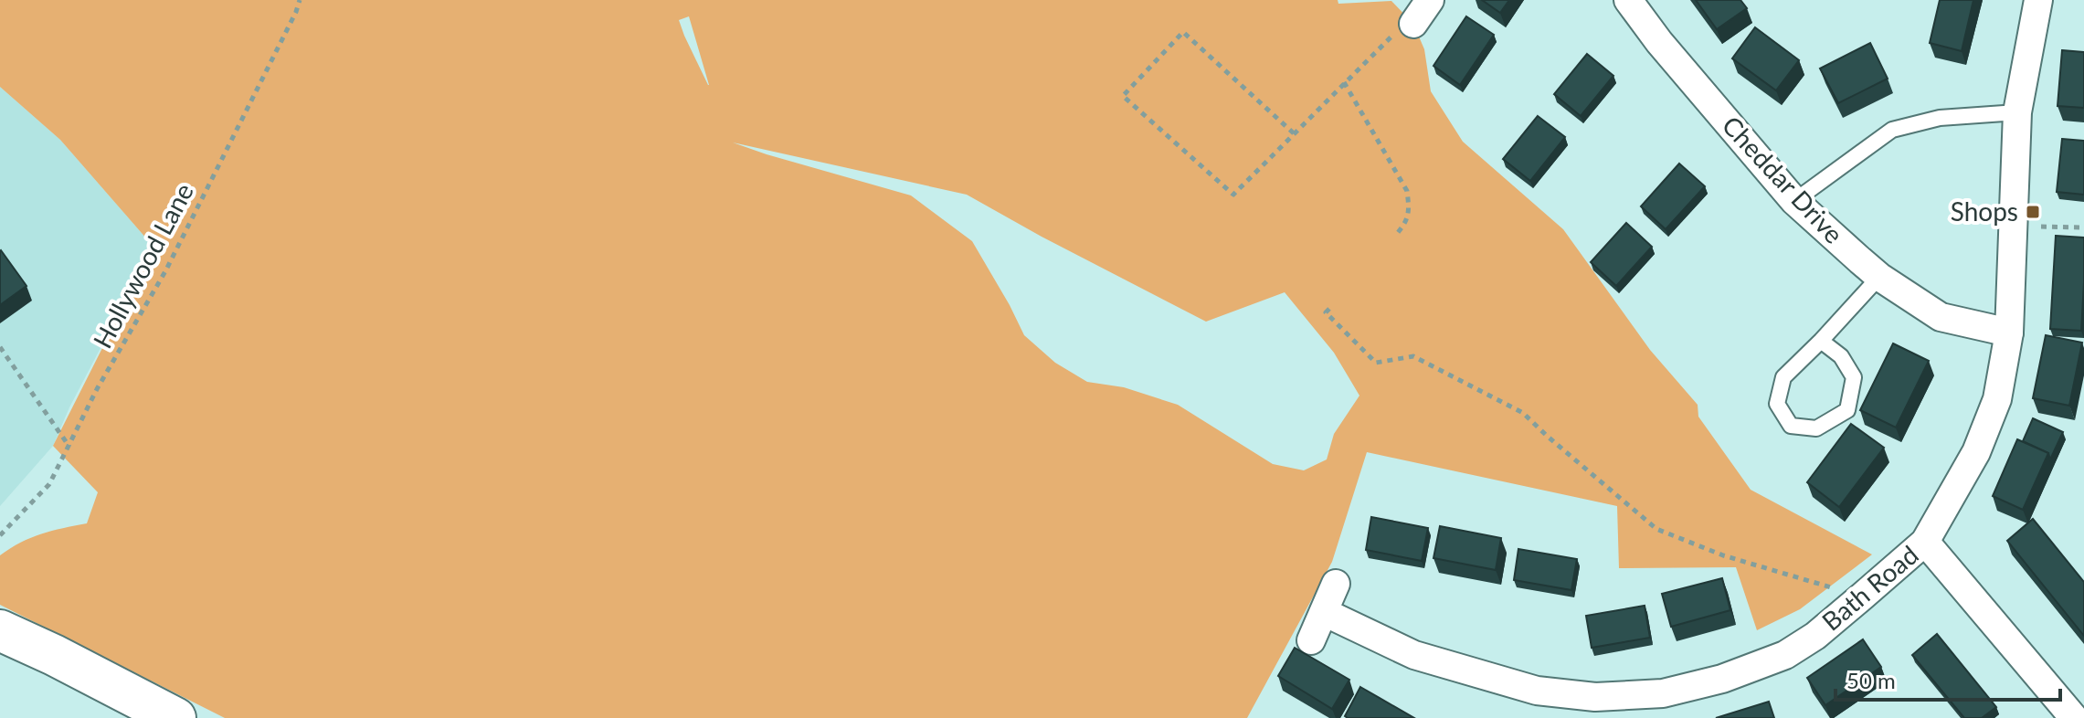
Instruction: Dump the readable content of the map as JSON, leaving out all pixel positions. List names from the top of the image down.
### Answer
{
  "streets": {
    "street": ["Cheddar Drive", "Bath Road"],
    "path": ["Hollywood Lane"]
  },
  "crossings": [
    ["Cheddar Drive", "Bath Road"]
  ],
  "places": {
    "transit": ["Shops"]
  },
  "scale_bar": "50 m"
}
